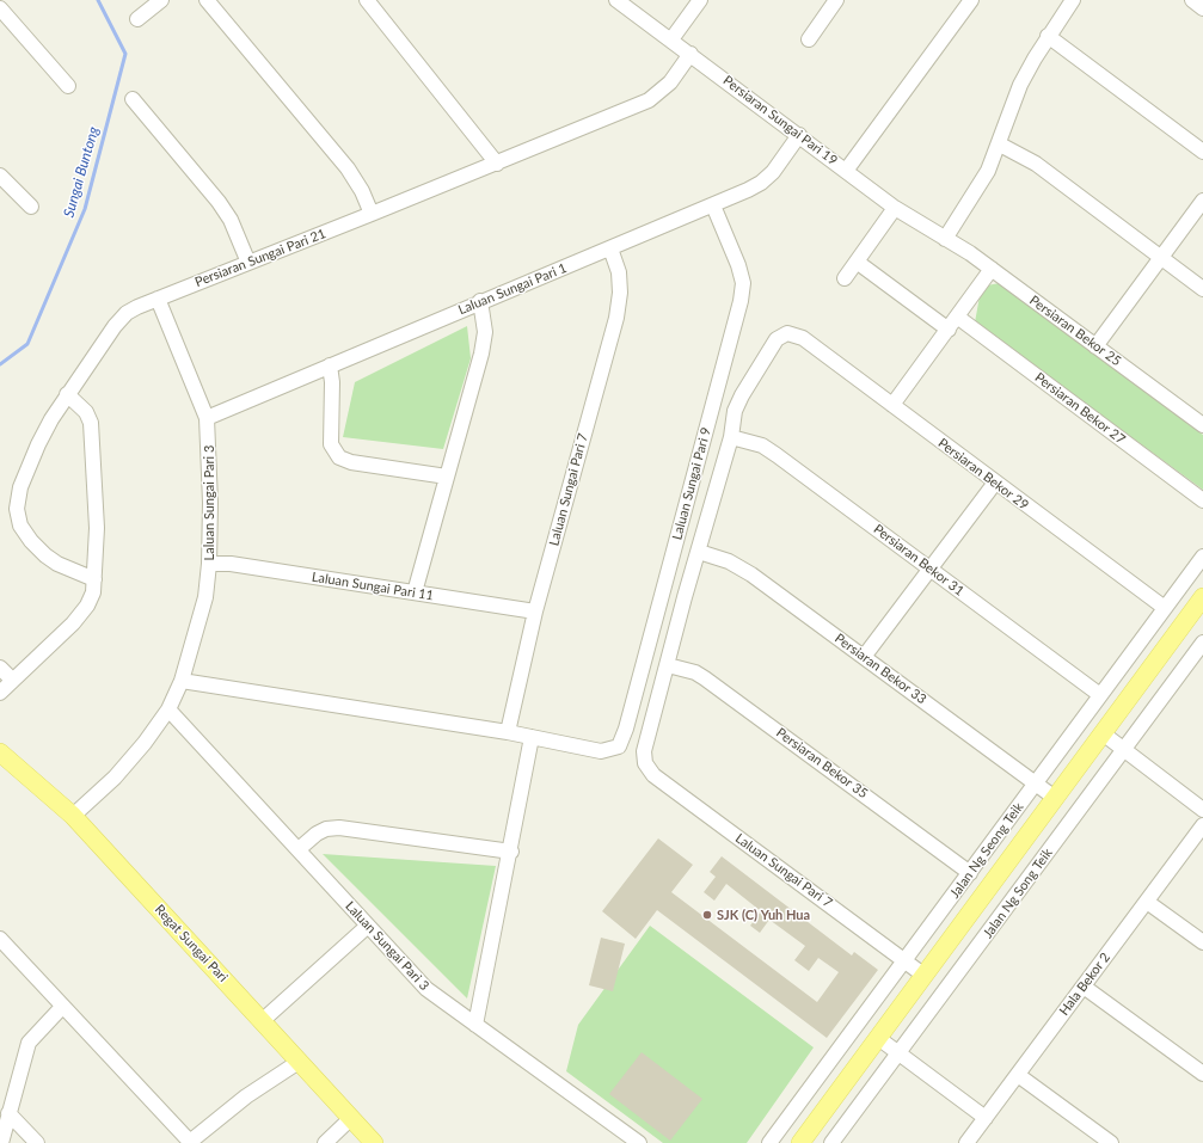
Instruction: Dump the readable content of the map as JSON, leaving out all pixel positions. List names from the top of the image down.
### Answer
{
  "streets": {
    "main road": ["Jalan Ng Seong Teik", "Regat Sungai Pari"],
    "street": [
      "Persiaran Sungai Pari 19",
      "Persiaran Sungai Pari 21",
      "Laluan Sungai Pari 1",
      "Persiaran Bekor 25",
      "Persiaran Bekor 27",
      "Persiaran Bekor 29",
      "Laluan Sungai Pari 9",
      "Laluan Sungai Pari 7",
      "Laluan Sungai Pari 3",
      "Persiaran Bekor 31",
      "Laluan Sungai Pari 11",
      "Persiaran Bekor 33",
      "Persiaran Bekor 35",
      "Jalan Ng Song Teik",
      "Hala Bekor 2"
    ]
  },
  "crossings": [
    ["Persiaran Sungai Pari 19", "Persiaran Sungai Pari 21"],
    ["Persiaran Sungai Pari 19", "Laluan Sungai Pari 1"],
    ["Persiaran Sungai Pari 19", "Persiaran Bekor 25"],
    ["Persiaran Sungai Pari 21", "Laluan Sungai Pari 3"],
    ["Laluan Sungai Pari 1", "Laluan Sungai Pari 9"],
    ["Laluan Sungai Pari 1", "Laluan Sungai Pari 7"],
    ["Laluan Sungai Pari 1", "Laluan Sungai Pari 3"],
    ["Persiaran Bekor 29", "Persiaran Bekor 31"],
    ["Persiaran Bekor 29", "Jalan Ng Seong Teik"],
    ["Laluan Sungai Pari 7", "Laluan Sungai Pari 11"],
    ["Laluan Sungai Pari 7", "Persiaran Bekor 35"],
    ["Laluan Sungai Pari 7", "Jalan Ng Seong Teik"],
    ["Laluan Sungai Pari 3", "Laluan Sungai Pari 11"],
    ["Laluan Sungai Pari 3", "Regat Sungai Pari"],
    ["Persiaran Bekor 31", "Jalan Ng Seong Teik"],
    ["Persiaran Bekor 33", "Jalan Ng Seong Teik"],
    ["Persiaran Bekor 35", "Jalan Ng Seong Teik"]
  ],
  "water": ["Sungai Buntong"],
  "places": ["SJK (C) Yuh Hua"]
}
